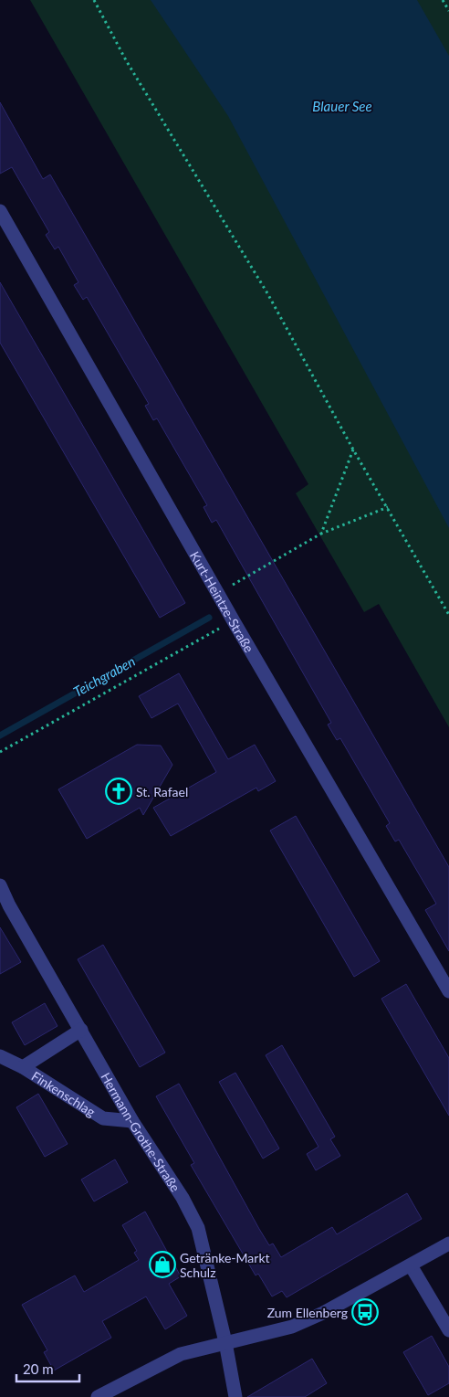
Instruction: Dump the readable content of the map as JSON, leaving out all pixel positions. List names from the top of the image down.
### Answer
{
  "streets": {
    "street": ["Kurt-Heintze-Straße", "Finkenschlag", "Hermann-Grothe-Straße"]
  },
  "crossings": [
    ["Finkenschlag", "Hermann-Grothe-Straße"]
  ],
  "water": ["Blauer See", "Teichgraben"],
  "places": {
    "church": ["St. Rafael"],
    "shop": ["Getränke-Markt Schulz"],
    "bus stop": ["Zum Ellenberg"]
  },
  "scale_bar": "20 m"
}
